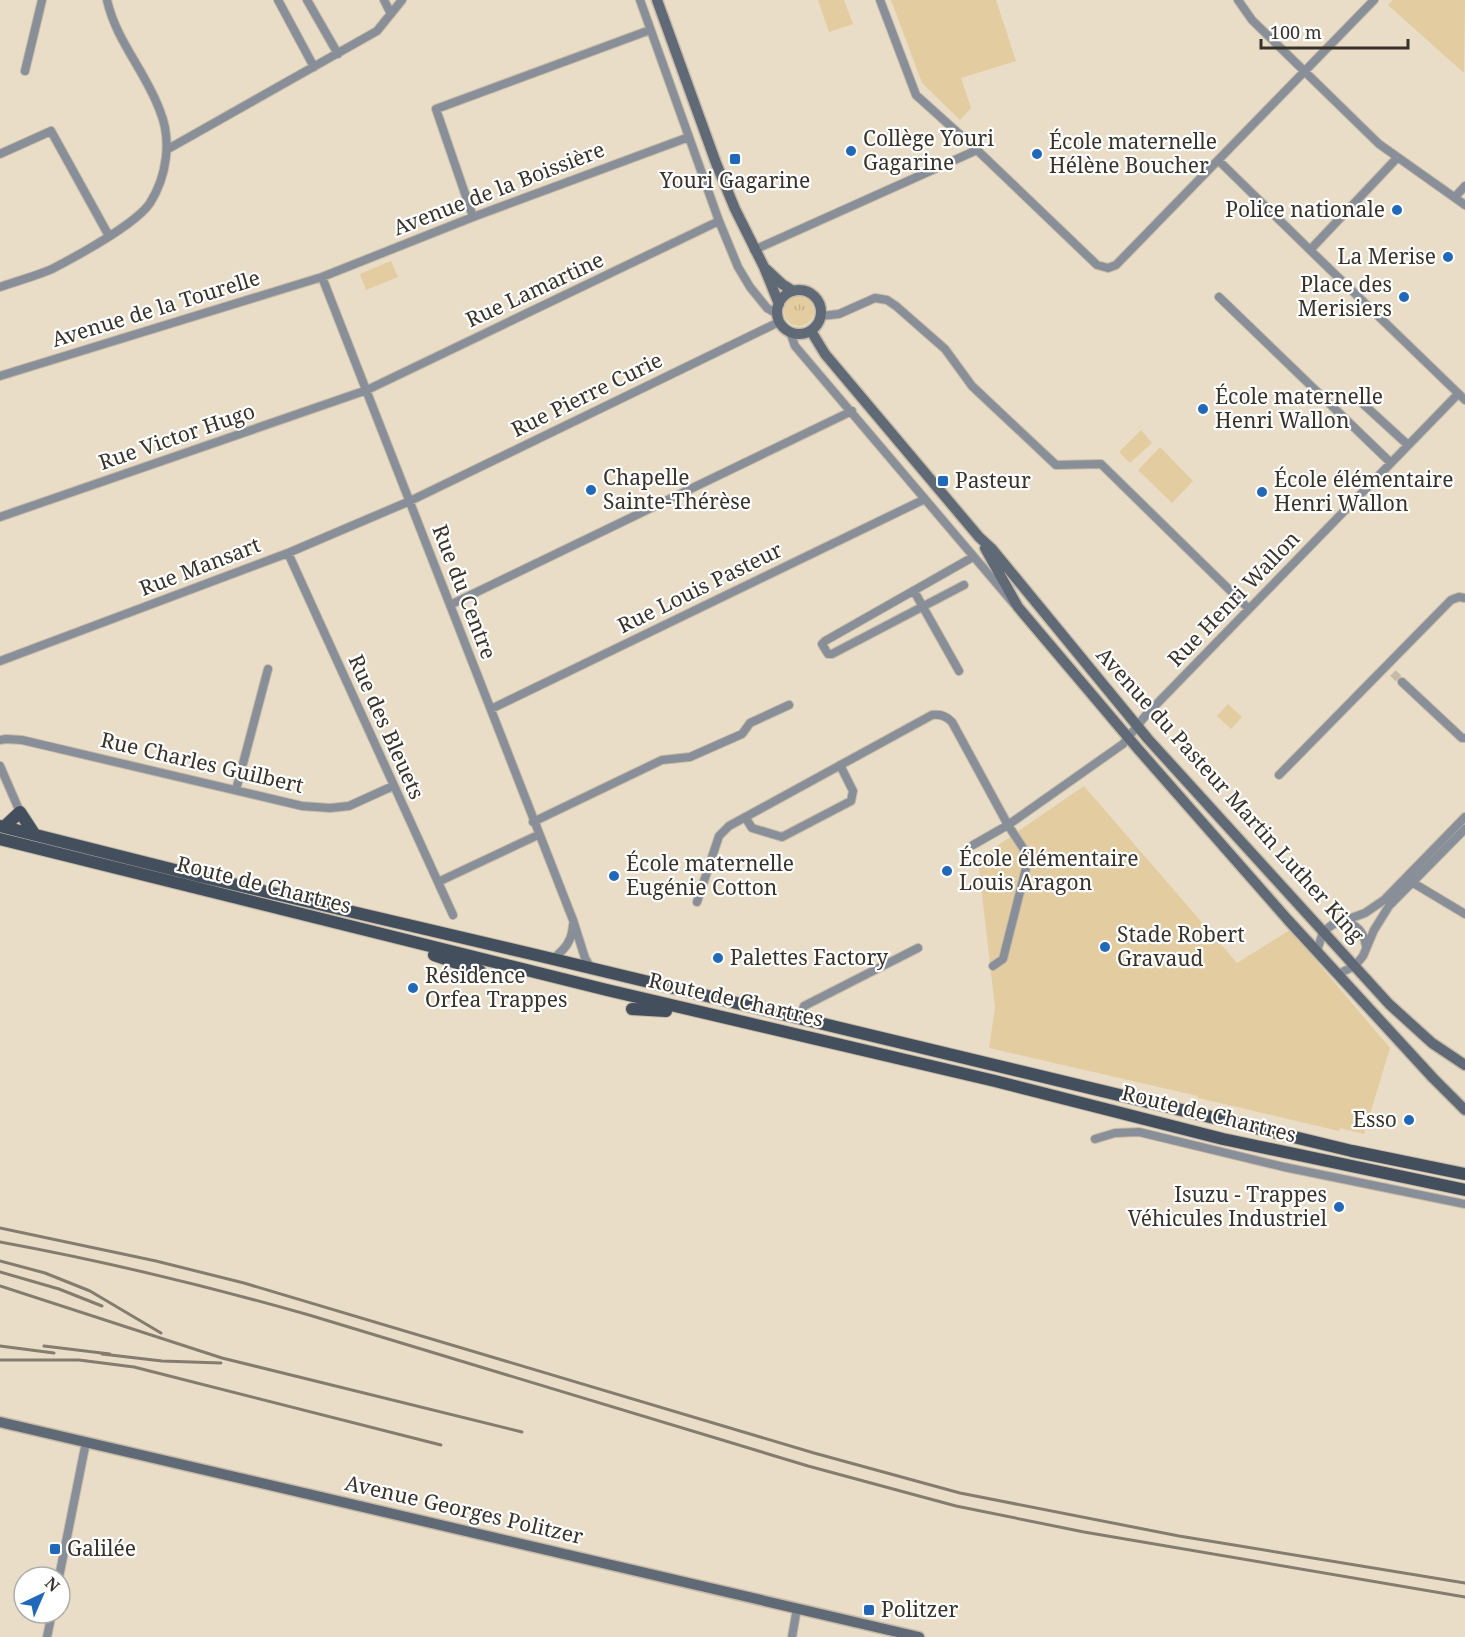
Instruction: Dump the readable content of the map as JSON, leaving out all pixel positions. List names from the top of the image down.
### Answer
{
  "streets": {
    "main road": ["Route de Chartres"],
    "street": [
      "Avenue de la Boissière",
      "Rue Lamartine",
      "Avenue de la Tourelle",
      "Rue Pierre Curie",
      "Rue Victor Hugo",
      "Rue Mansart",
      "Rue Louis Pasteur",
      "Rue du Centre",
      "Rue Henri Wallon",
      "Rue des Bleuets",
      "Rue Charles Guilbert",
      "Avenue du Pasteur Martin Luther King",
      "Avenue Georges Politzer"
    ]
  },
  "crossings": [
    ["Avenue de la Boissière", "Avenue de la Tourelle"],
    ["Avenue de la Boissière", "Rue du Centre"],
    ["Avenue de la Boissière", "Avenue du Pasteur Martin Luther King"],
    ["Rue Lamartine", "Rue Victor Hugo"],
    ["Rue Lamartine", "Rue du Centre"],
    ["Rue Lamartine", "Avenue du Pasteur Martin Luther King"],
    ["Avenue de la Tourelle", "Rue du Centre"],
    ["Rue Pierre Curie", "Rue Mansart"],
    ["Rue Pierre Curie", "Rue du Centre"],
    ["Rue Pierre Curie", "Avenue du Pasteur Martin Luther King"],
    ["Rue Victor Hugo", "Rue du Centre"],
    ["Rue Mansart", "Rue du Centre"],
    ["Rue Mansart", "Rue des Bleuets"],
    ["Rue Louis Pasteur", "Rue du Centre"],
    ["Rue Louis Pasteur", "Avenue du Pasteur Martin Luther King"],
    ["Rue du Centre", "Route de Chartres"],
    ["Rue Henri Wallon", "Avenue du Pasteur Martin Luther King"],
    ["Rue des Bleuets", "Rue Charles Guilbert"]
  ],
  "places": {
    "other": [
      "Collège Youri Gagarine",
      "École maternelle Hélène Boucher",
      "Police nationale",
      "La Merise",
      "Place des Merisiers",
      "École maternelle Henri Wallon",
      "Chapelle Sainte-Thérèse",
      "École élémentaire Henri Wallon",
      "École élémentaire Louis Aragon",
      "École maternelle Eugénie Cotton",
      "Stade Robert Gravaud",
      "Palettes Factory",
      "Résidence Orfea Trappes",
      "Esso",
      "Isuzu - Trappes Véhicules Industriel"
    ],
    "transit": [
      "Youri Gagarine",
      "Pasteur",
      "Galilée",
      "Politzer"
    ]
  },
  "scale_bar": "100 m",
  "north": "top right"
}
